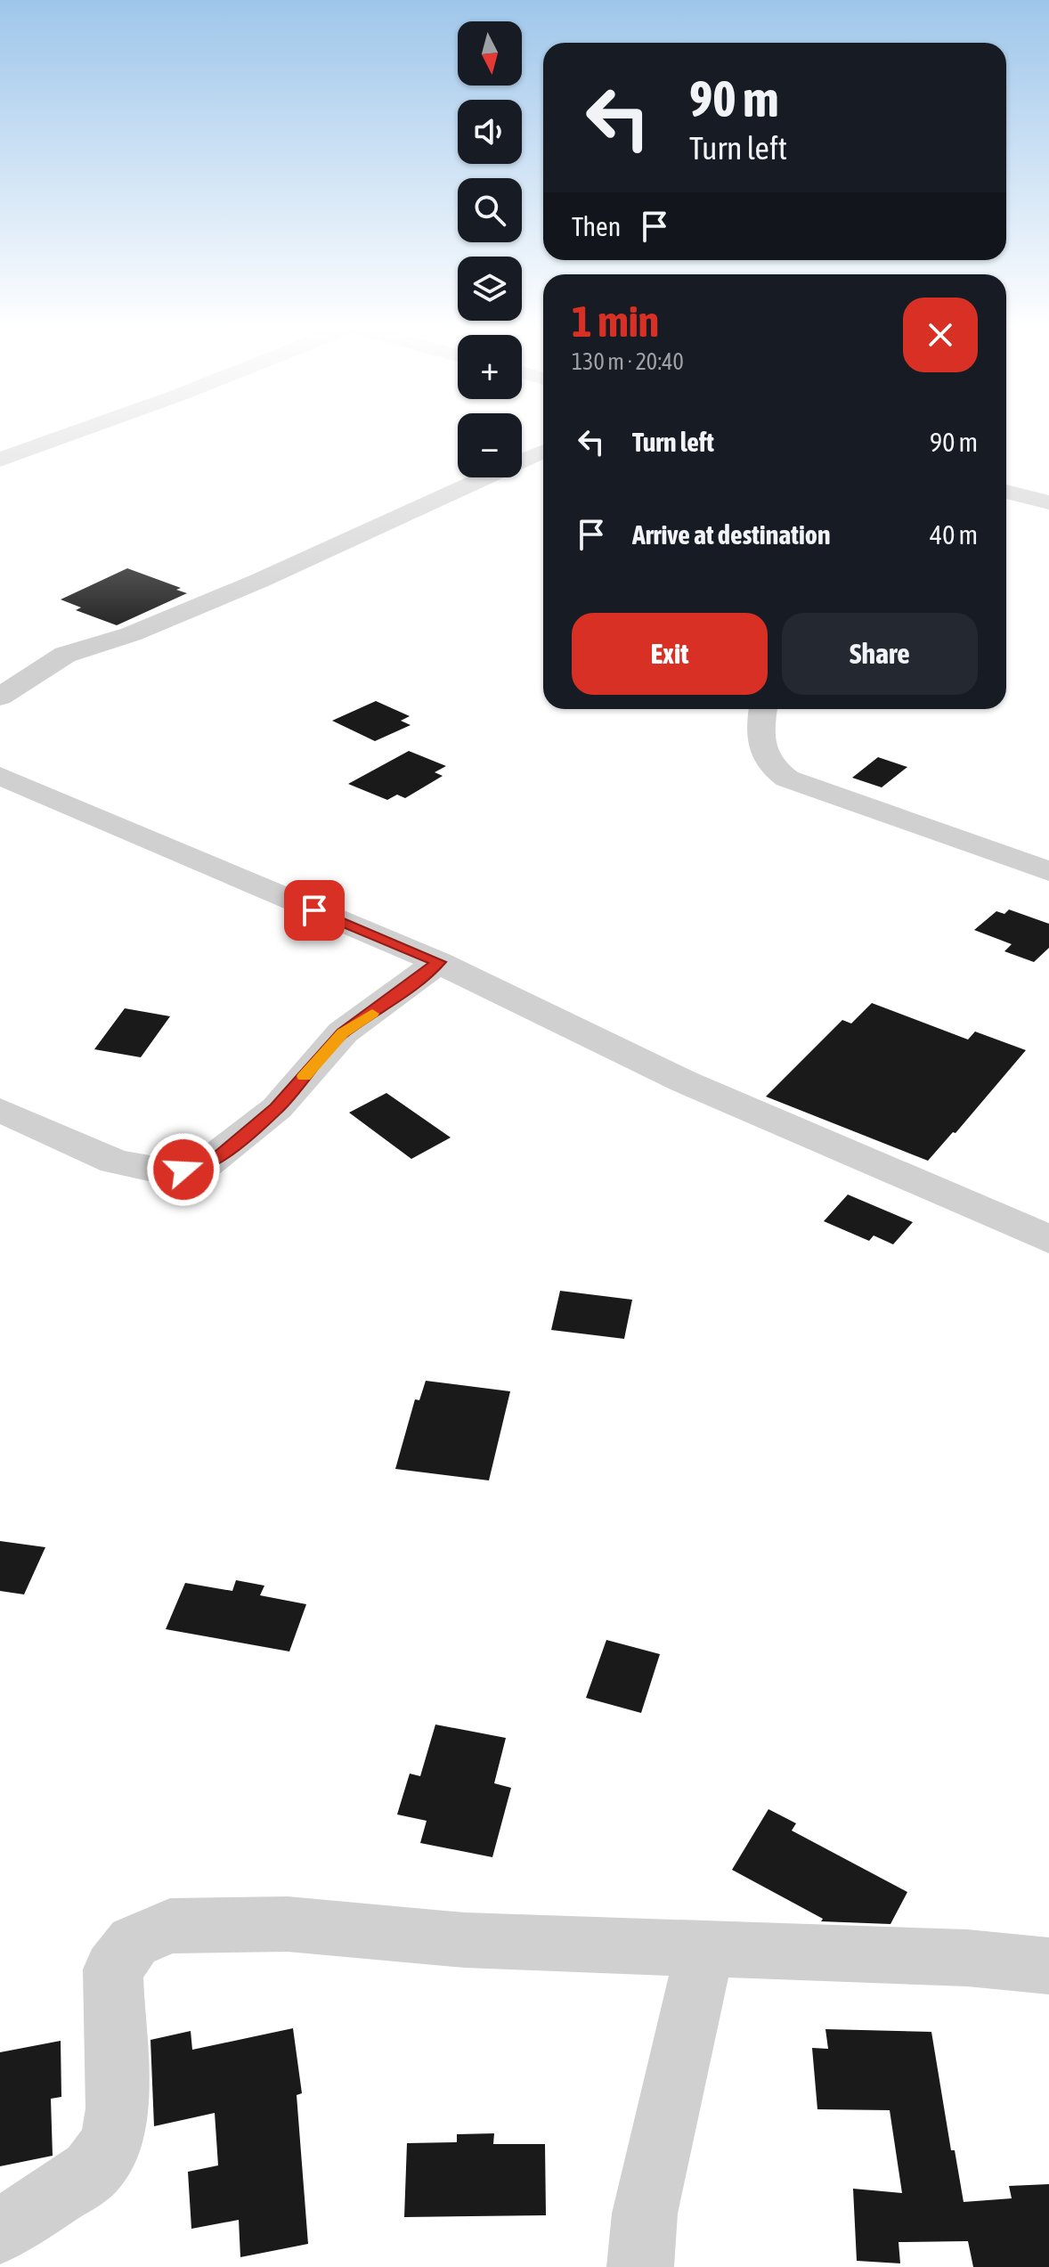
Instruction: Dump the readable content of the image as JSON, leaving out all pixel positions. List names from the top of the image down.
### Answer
{
  "north": "bottom",
  "page": {
    "map_buttons": ["+", "−"],
    "turn": ["90 m", "Turn left"],
    "then": "Then",
    "heading": ["1 min", "130 m · 20:40"],
    "list": [
      {
        "name": "Turn left",
        "value": "90 m"
      },
      {
        "name": "Arrive at destination",
        "value": "40 m"
      }
    ],
    "buttons": ["Exit", "Share"]
  }
}
